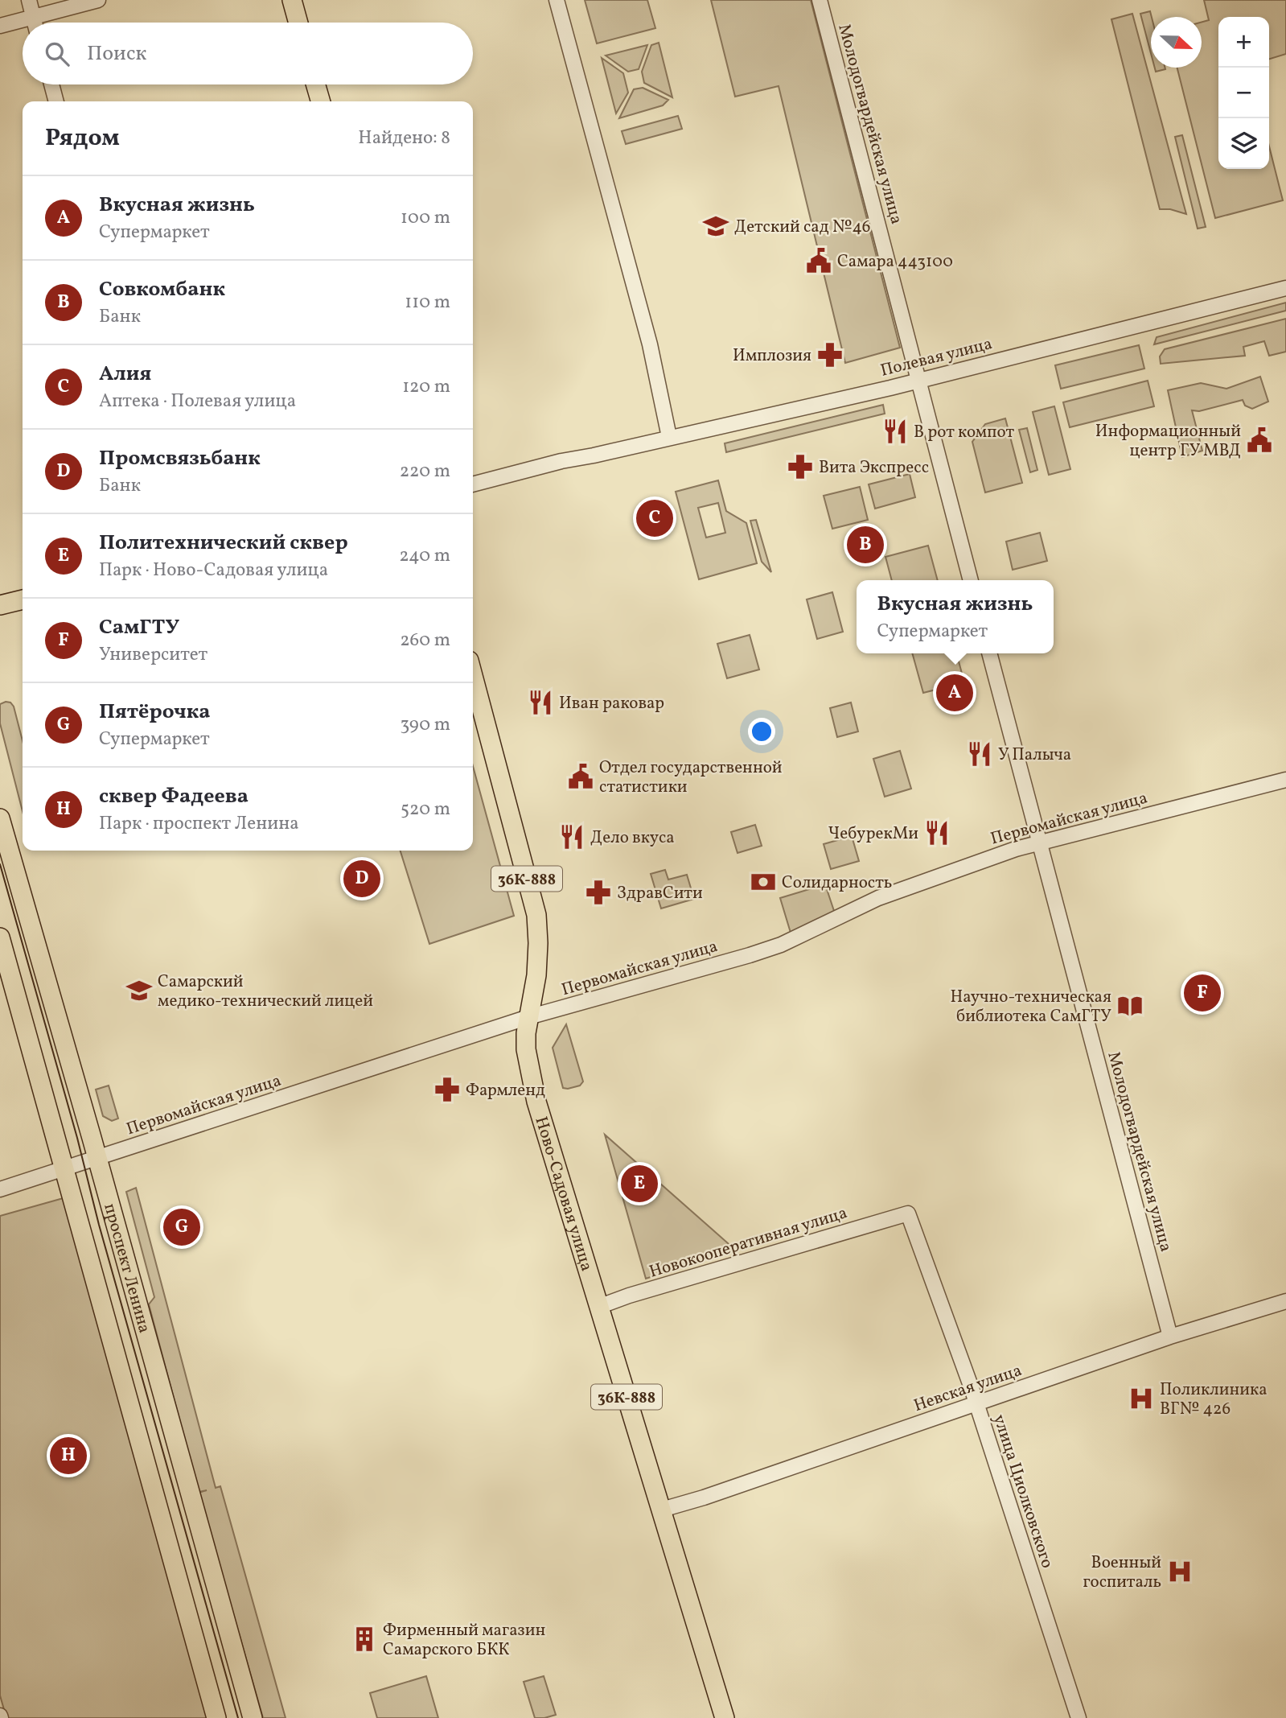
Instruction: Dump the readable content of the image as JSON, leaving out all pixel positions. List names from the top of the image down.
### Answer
{
  "streets": {
    "main road": ["36К-888", "Ново-Садовая улица", "проспект Ленина"],
    "street": [
      "Молодогвардейская улица",
      "Полевая улица",
      "Первомайская улица",
      "Новокооперативная улица",
      "Невская улица",
      "улица Циолковского"
    ]
  },
  "crossings": [
    ["Молодогвардейская улица", "Полевая улица"],
    ["Молодогвардейская улица", "Первомайская улица"],
    ["Молодогвардейская улица", "Невская улица"],
    ["Первомайская улица", "Ново-Садовая улица"],
    ["Первомайская улица", "проспект Ленина"],
    ["Ново-Садовая улица", "Новокооперативная улица"],
    ["Ново-Садовая улица", "Невская улица"],
    ["Новокооперативная улица", "улица Циолковского"],
    ["Невская улица", "улица Циолковского"]
  ],
  "places": {
    "school or university": ["Детский сад №46", "Самарский медико-технический лицей"],
    "public building": ["Самара 443100", "Информационный центр ГУ МВД", "Отдел государственной статистики"],
    "pharmacy": [
      "Имплозия",
      "Вита Экспресс",
      "ЗдравСити",
      "Фармленд"
    ],
    "restaurant": [
      "В рот компот",
      "Иван раковар",
      "У Палыча",
      "ЧебурекМи",
      "Дело вкуса"
    ],
    "bank": ["Солидарность"],
    "library": ["Научно-техническая библиотека СамГТУ"],
    "hospital": ["Поликлиника ВГ№ 426", "Военный госпиталь"],
    "building": ["Фирменный магазин Самарского БКК"]
  },
  "north": "right",
  "page": {
    "map_buttons": ["+", "−"],
    "search": "Поиск",
    "heading": ["Рядом", "Найдено: 8"],
    "list": [
      {
        "mark": "A",
        "name": "Вкусная жизнь",
        "note": "Супермаркет",
        "value": "100 m"
      },
      {
        "mark": "B",
        "name": "Совкомбанк",
        "note": "Банк",
        "value": "110 m"
      },
      {
        "mark": "C",
        "name": "Алия",
        "note": "Аптека · Полевая улица",
        "value": "120 m"
      },
      {
        "mark": "D",
        "name": "Промсвязьбанк",
        "note": "Банк",
        "value": "220 m"
      },
      {
        "mark": "E",
        "name": "Политехнический сквер",
        "note": "Парк · Ново-Садовая улица",
        "value": "240 m"
      },
      {
        "mark": "F",
        "name": "СамГТУ",
        "note": "Университет",
        "value": "260 m"
      },
      {
        "mark": "G",
        "name": "Пятёрочка",
        "note": "Супермаркет",
        "value": "390 m"
      },
      {
        "mark": "H",
        "name": "сквер Фадеева",
        "note": "Парк · проспект Ленина",
        "value": "520 m"
      }
    ],
    "pins": [
      "C",
      "B",
      "A",
      "D",
      "F",
      "E",
      "G",
      "H"
    ],
    "popup": ["Вкусная жизнь", "Супермаркет"]
  }
}
